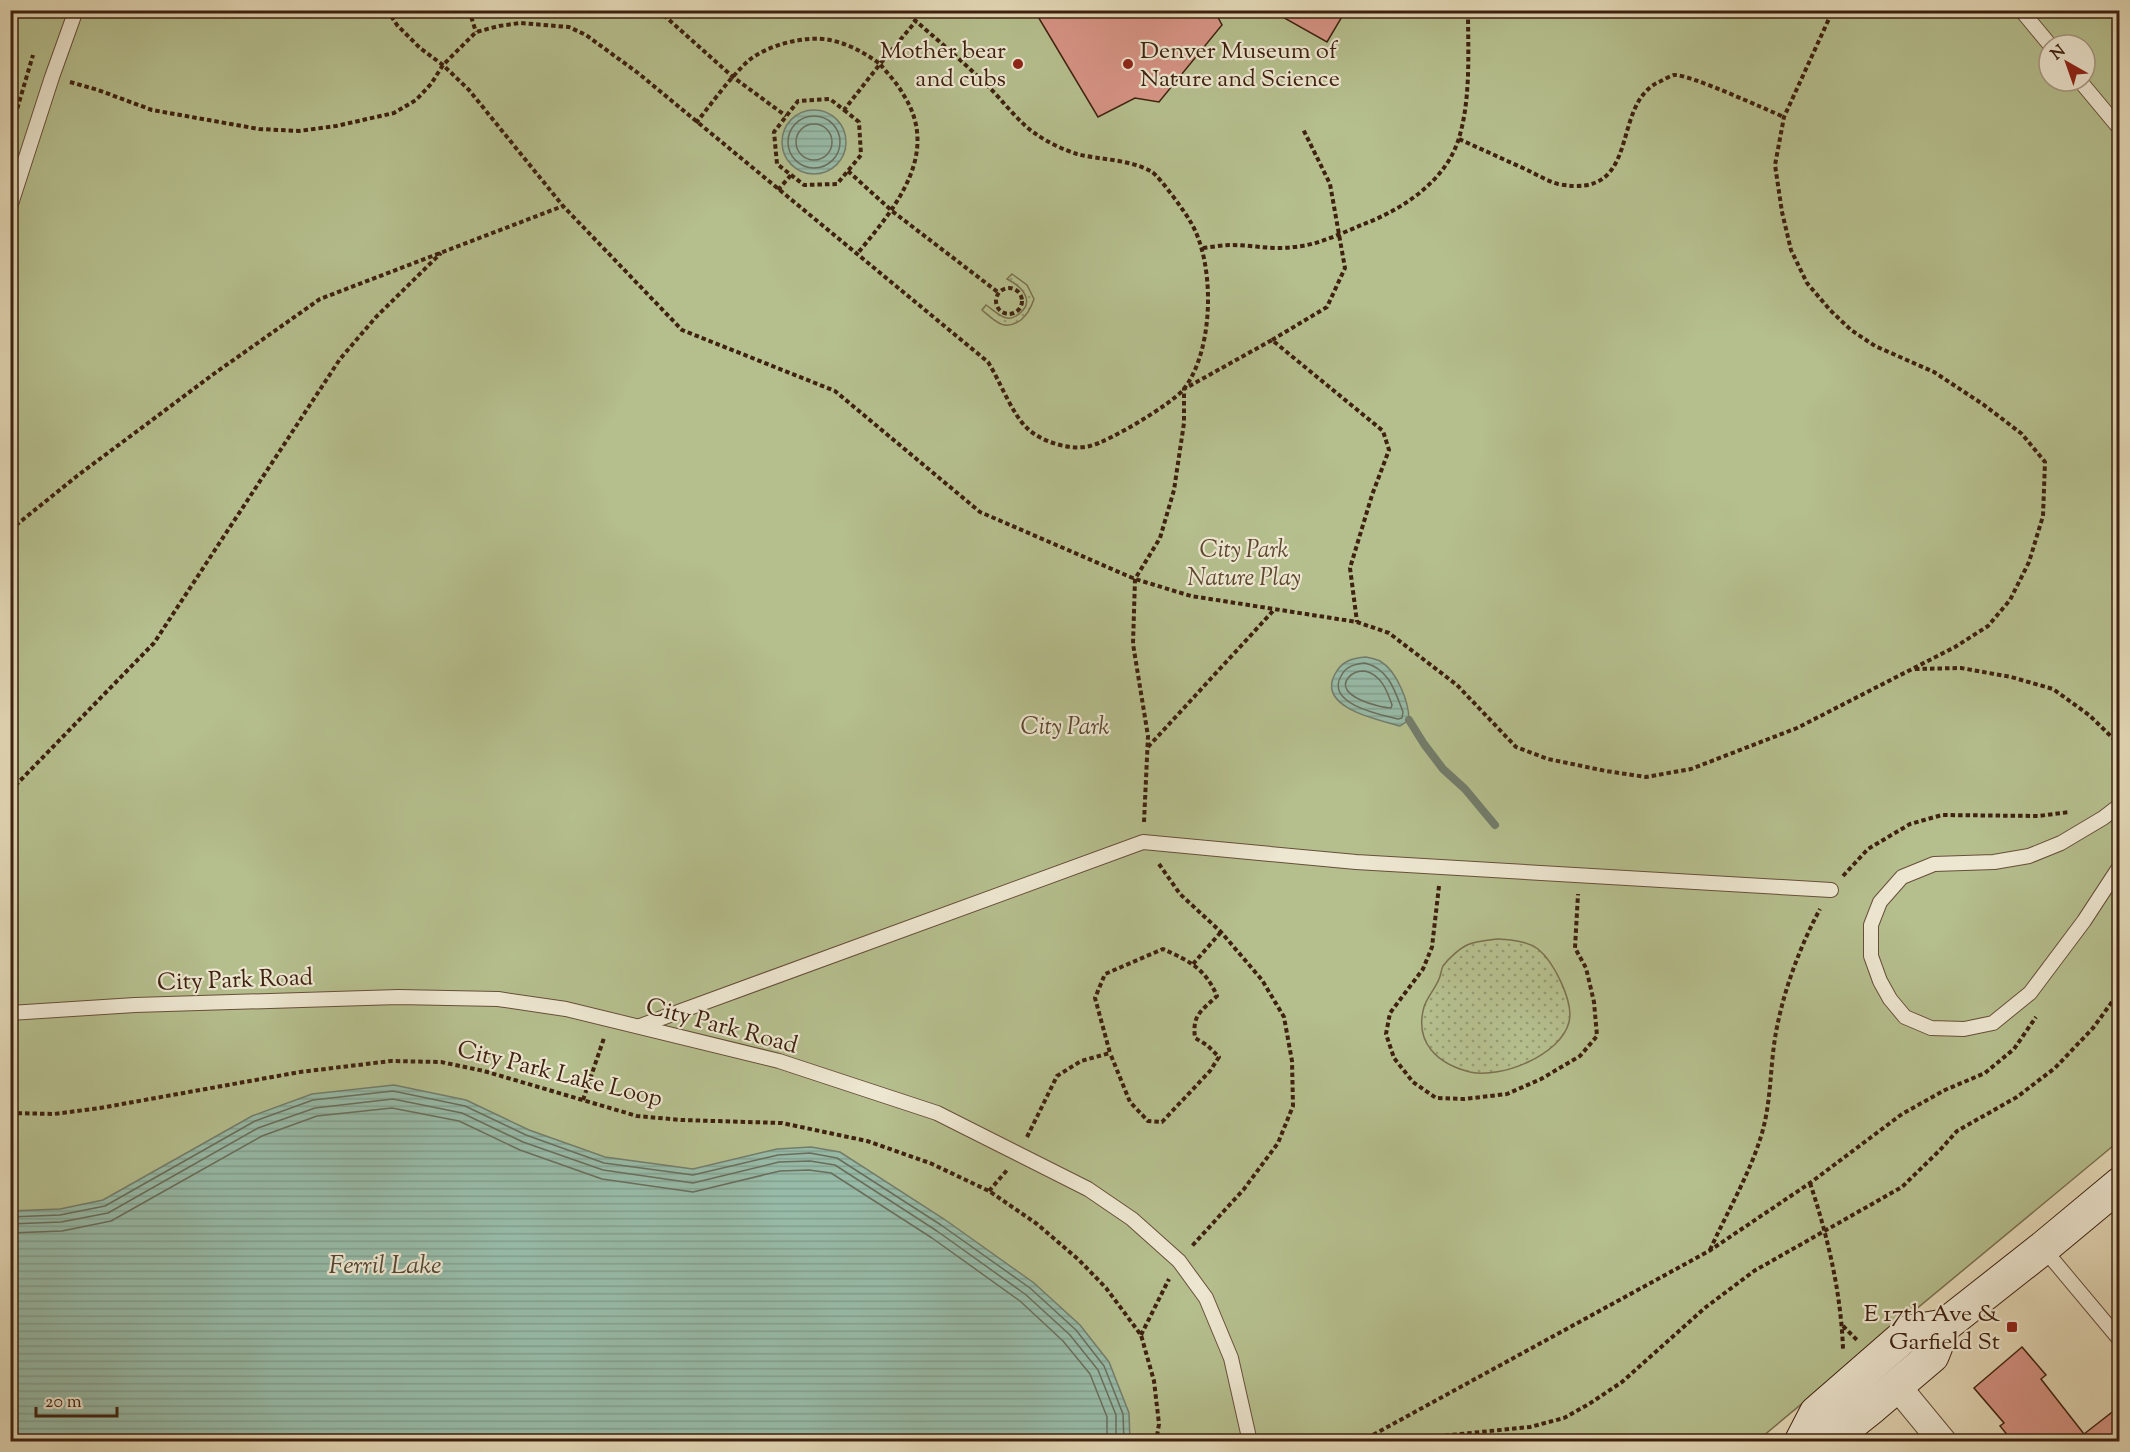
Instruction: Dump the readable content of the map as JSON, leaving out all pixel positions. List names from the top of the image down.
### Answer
{
  "streets": {
    "lane": ["City Park Road"],
    "path": ["City Park Lake Loop"]
  },
  "water": ["Ferril Lake"],
  "parks": ["City Park Nature Play", "City Park"],
  "places": {
    "other": ["Mother bear and cubs", "Denver Museum of Nature and Science"],
    "transit": ["E 17th Ave & Garfield St"]
  },
  "scale_bar": "20 m",
  "north": "top left"
}
